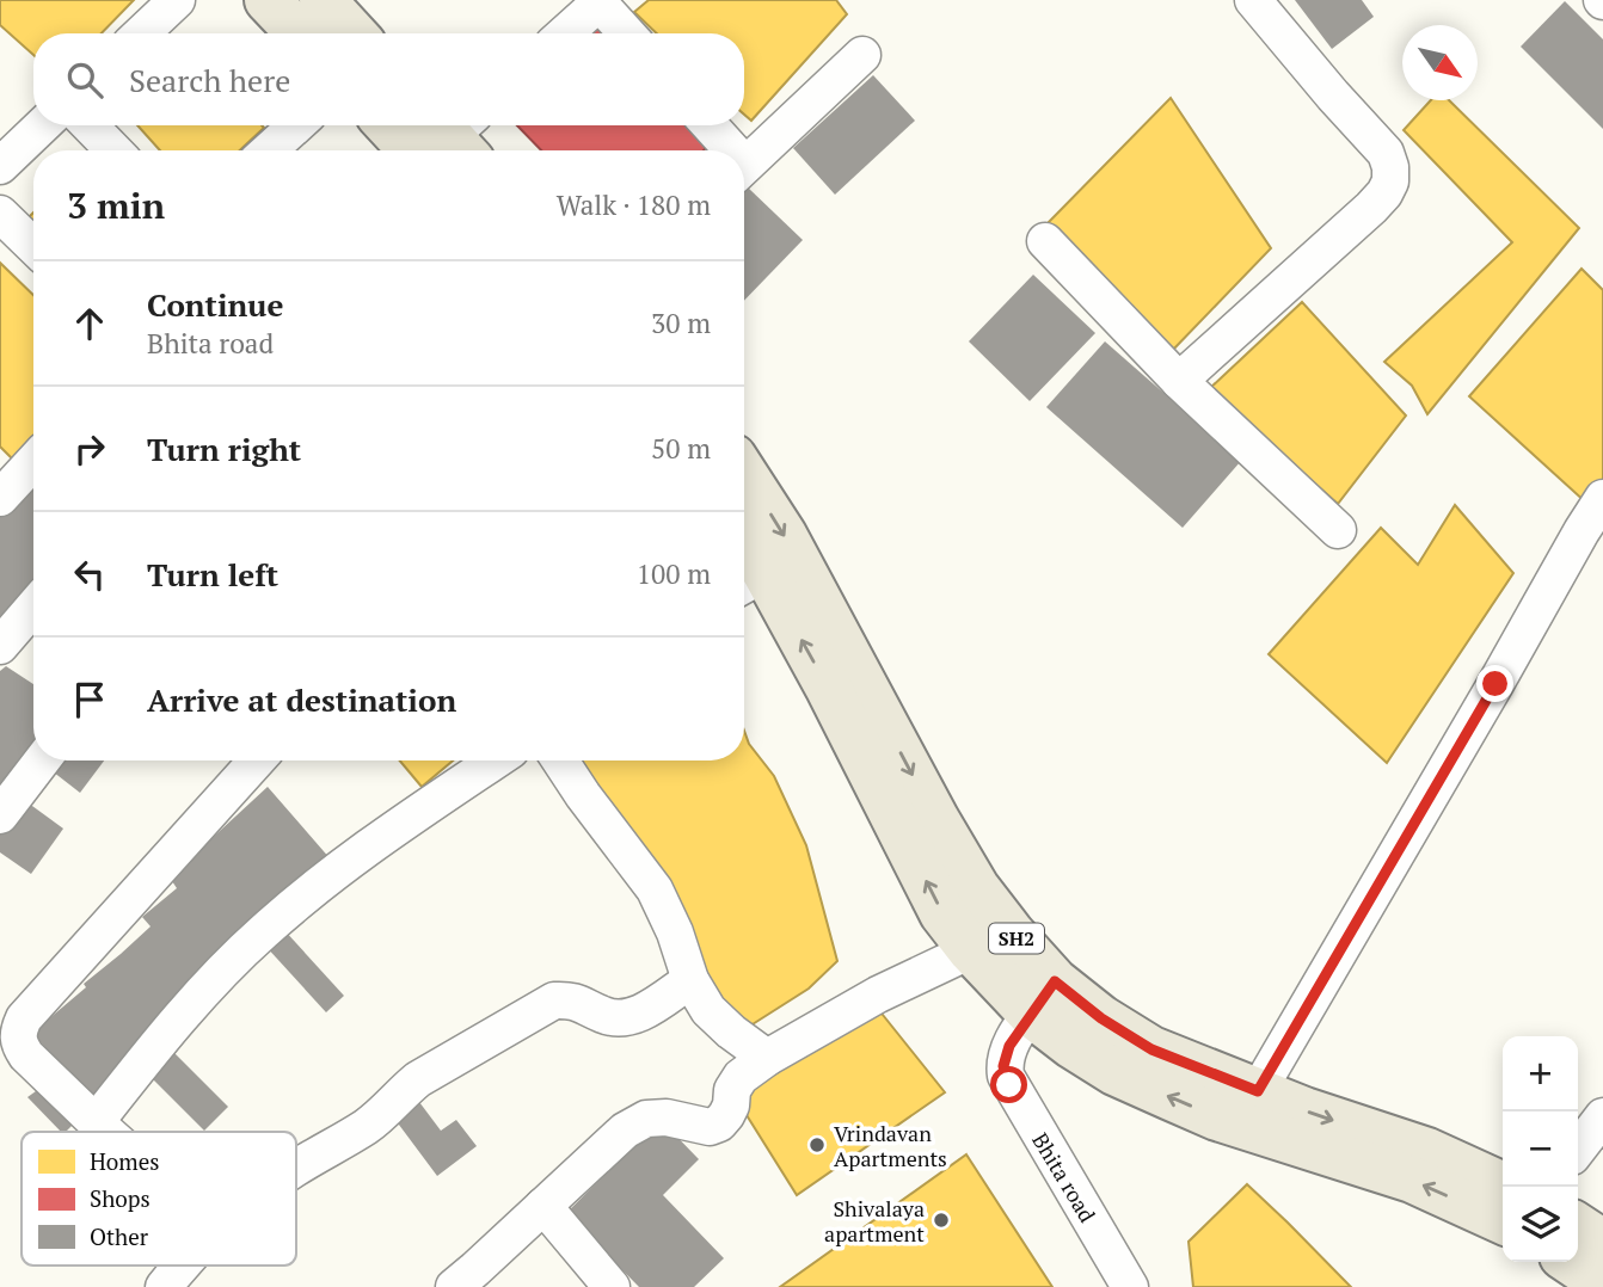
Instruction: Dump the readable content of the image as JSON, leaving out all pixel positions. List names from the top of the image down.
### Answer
{
  "streets": {
    "main road": ["SH2"],
    "street": ["Bhita road"]
  },
  "crossings": [
    ["SH2", "Bhita road"]
  ],
  "places": ["Vrindavan Apartments", "Shivalaya apartment"],
  "legend": ["Homes", "Shops", "Other"],
  "north": "bottom right",
  "page": {
    "search": "Search here",
    "heading": ["3 min", "Walk · 180 m"],
    "list": [
      ["Continue", "Bhita road", "30 m"],
      ["Turn right", "50 m"],
      ["Turn left", "100 m"],
      "Arrive at destination"
    ],
    "map_buttons": ["+", "−"]
  }
}
